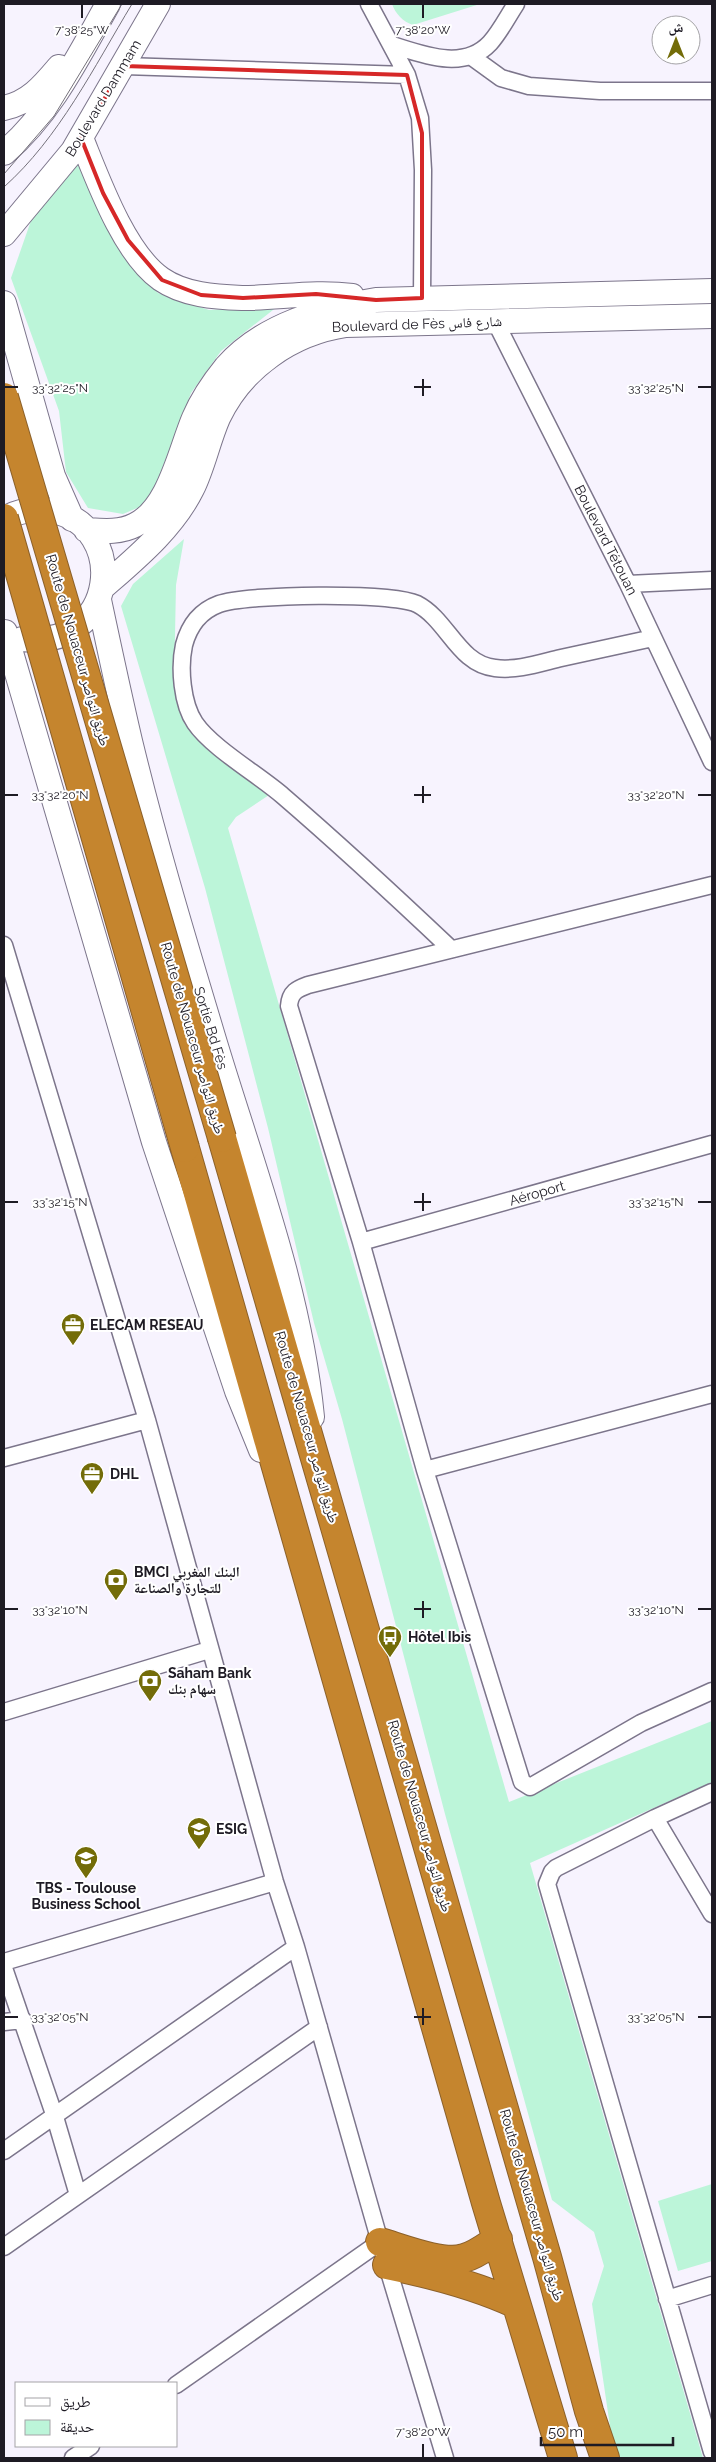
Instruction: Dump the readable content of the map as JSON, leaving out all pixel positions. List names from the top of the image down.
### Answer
{
  "streets": {
    "highway": ["Route de Nouaceur طريق النواصر"],
    "main road": ["Boulevard Dammam", "Boulevard de Fès شارع فاس", "Sortie Bd Fès"],
    "street": ["Boulevard Tétouan", "Aéroport"]
  },
  "crossings": [
    ["Boulevard de Fès شارع فاس", "Boulevard Tétouan"],
    ["Boulevard de Fès شارع فاس", "Sortie Bd Fès"],
    ["Route de Nouaceur طريق النواصر", "Sortie Bd Fès"]
  ],
  "places": {
    "office": ["ELECAM RESEAU", "DHL"],
    "bank": ["BMCI البنك المغربي للتجارة والصناعة", "Saham Bank سهام بنك"],
    "bus stop": ["Hôtel Ibis"],
    "school or university": ["ESIG", "TBS - Toulouse Business School"]
  },
  "legend": ["طريق", "حديقة"],
  "scale_bar": "50 m",
  "north": "top",
  "coordinates": [
    "7°38'25\"W",
    "7°38'20\"W",
    "33°32'25\"N",
    "33°32'20\"N",
    "33°32'15\"N",
    "33°32'10\"N",
    "33°32'05\"N"
  ]
}
